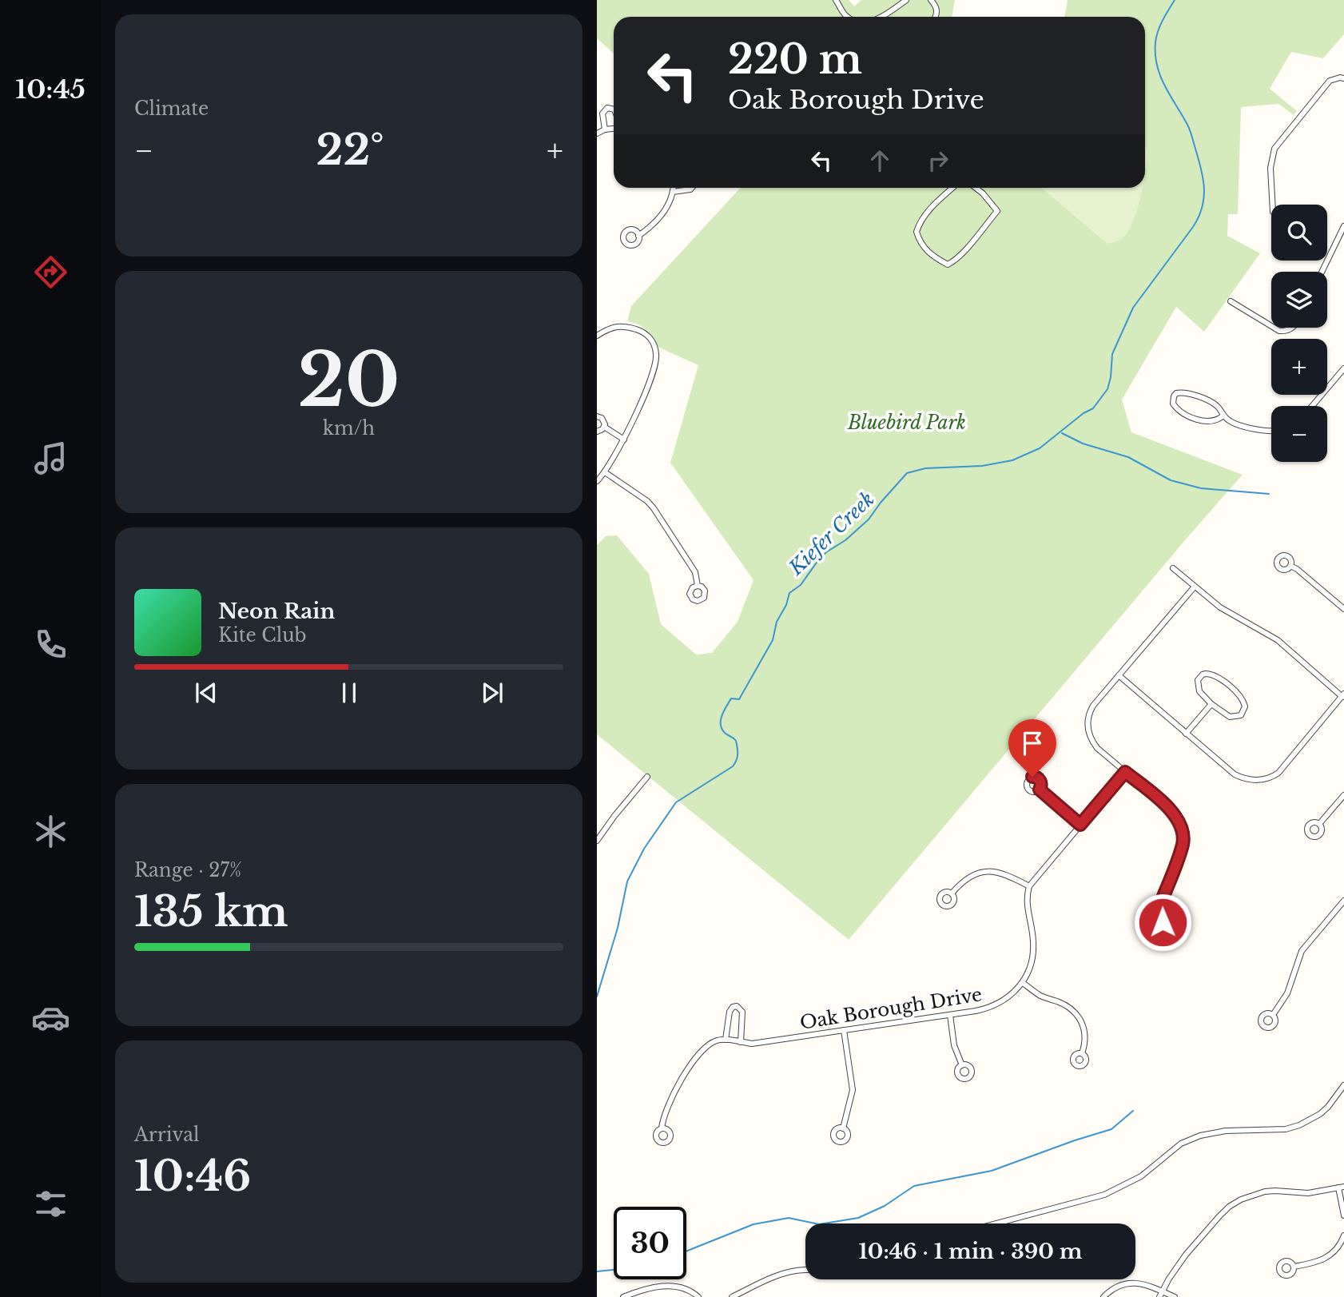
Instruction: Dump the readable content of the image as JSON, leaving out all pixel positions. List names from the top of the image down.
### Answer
{
  "streets": {
    "street": ["Oak Borough Drive"]
  },
  "water": ["Kiefer Creek"],
  "parks": ["Bluebird Park"],
  "page": {
    "tabs": "10:45",
    "tile": [
      "Climate",
      ["20", "km/h"],
      ["Range · 27%", "135 km"],
      ["Arrival", "10:46"]
    ],
    "turn": ["220 m", "Oak Borough Drive"],
    "heat": ["−", "22°", "+"],
    "map_buttons": ["+", "−"],
    "song": ["Neon Rain", "Kite Club"],
    "limit": "30",
    "trip": "10:46 · 1 min · 390 m"
  }
}
